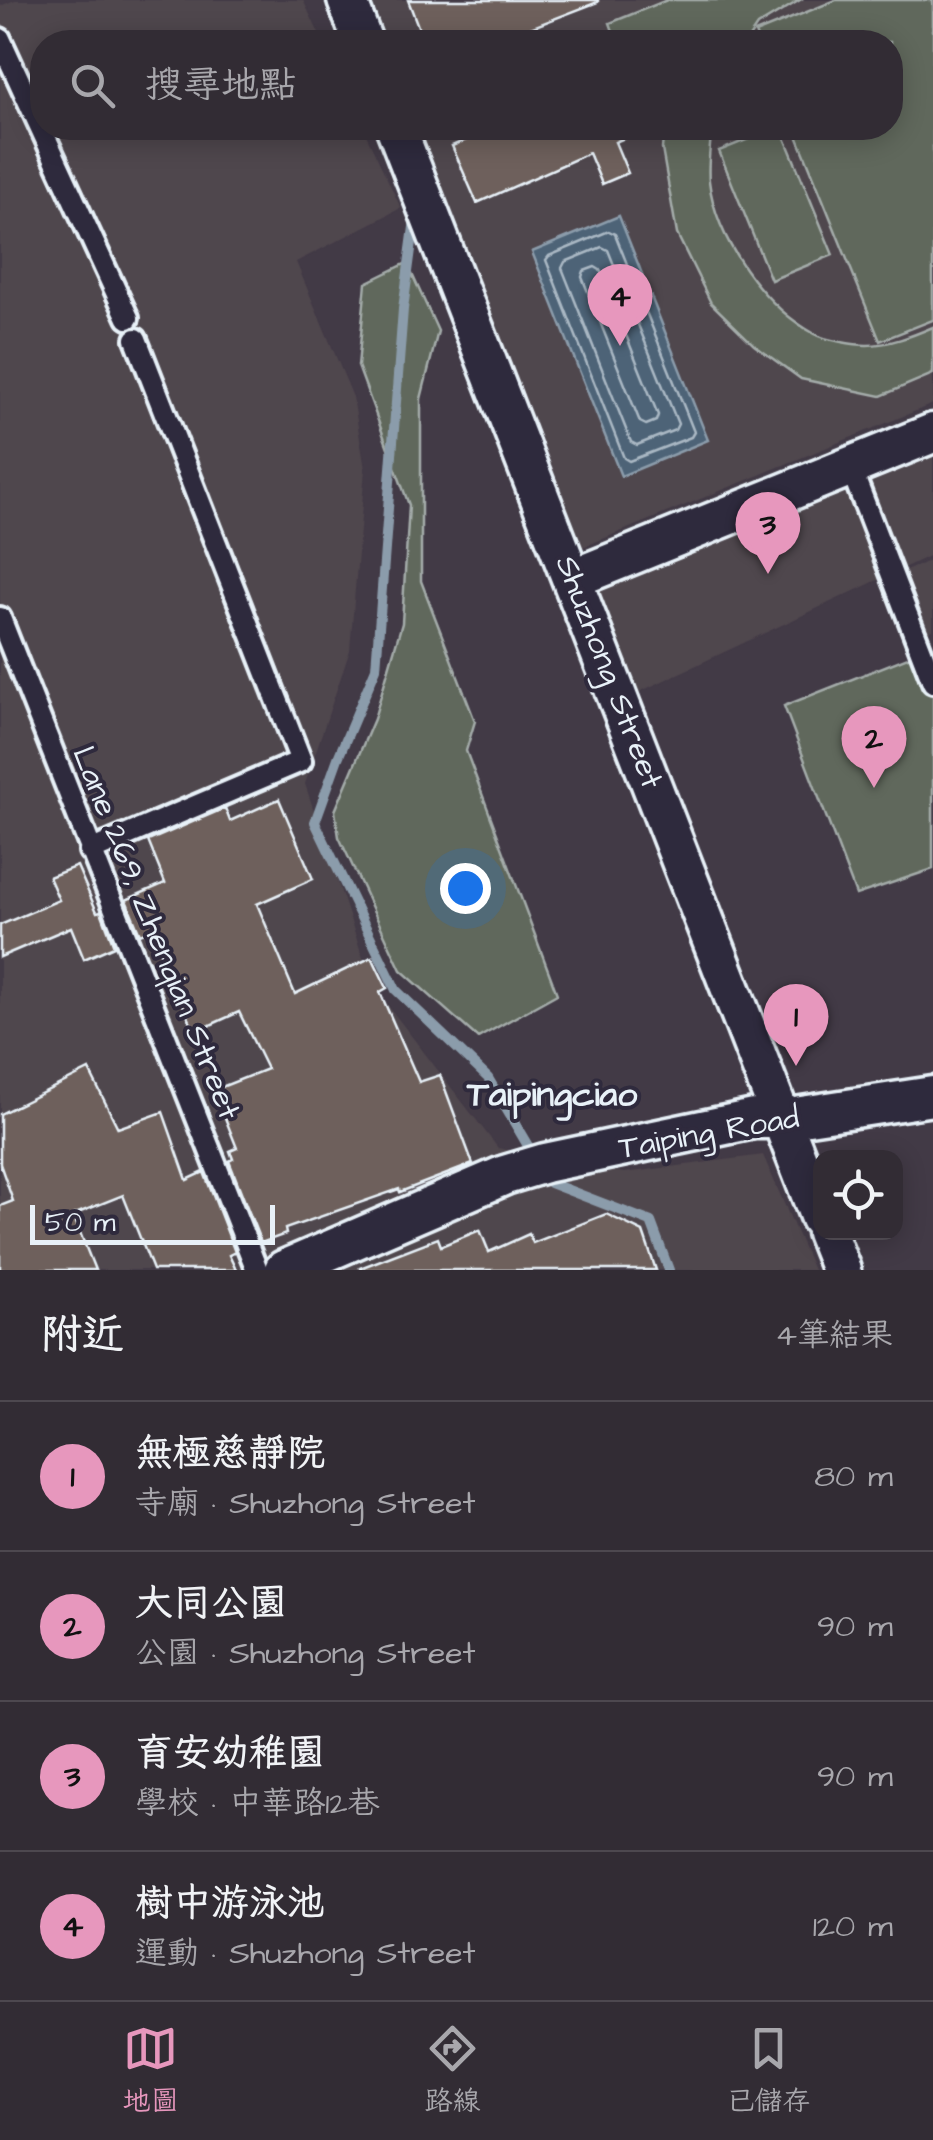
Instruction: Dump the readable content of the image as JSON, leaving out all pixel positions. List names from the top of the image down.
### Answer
{
  "streets": {
    "street": ["Shuzhong Street", "Taiping Road"],
    "lane": ["Lane 269, Zhenqian Street"]
  },
  "crossings": [
    ["Shuzhong Street", "Taiping Road"]
  ],
  "districts": ["Taipingciao"],
  "scale_bar": "50 m",
  "page": {
    "search": "搜尋地點",
    "pins": [
      "4",
      "3",
      "2",
      "1"
    ],
    "scale": "50 m",
    "heading": ["附近", "4筆結果"],
    "list": [
      {
        "mark": "1",
        "name": "無極慈靜院",
        "note": "寺廟 · Shuzhong Street",
        "value": "80 m"
      },
      {
        "mark": "2",
        "name": "大同公園",
        "note": "公園 · Shuzhong Street",
        "value": "90 m"
      },
      {
        "mark": "3",
        "name": "育安幼稚園",
        "note": "學校 · 中華路12巷",
        "value": "90 m"
      },
      {
        "mark": "4",
        "name": "樹中游泳池",
        "note": "運動 · Shuzhong Street",
        "value": "120 m"
      }
    ],
    "nav": ["地圖", "路線", "已儲存"]
  }
}
